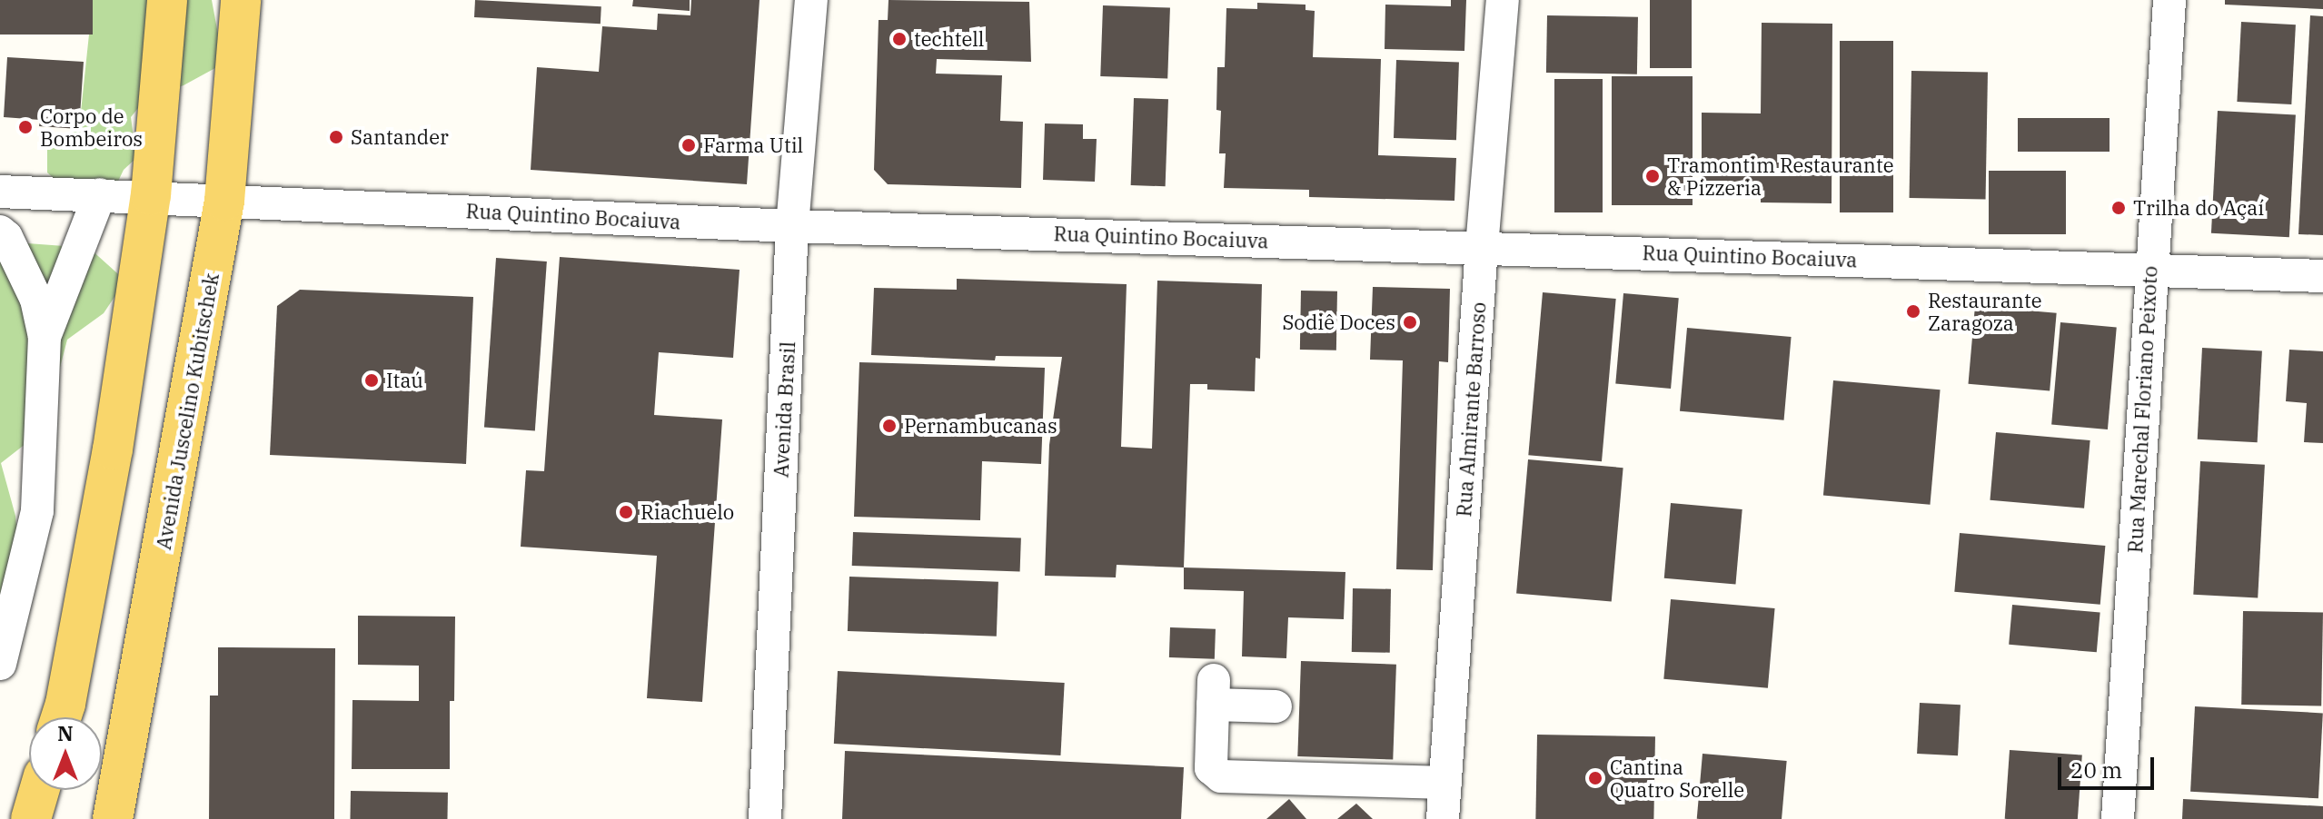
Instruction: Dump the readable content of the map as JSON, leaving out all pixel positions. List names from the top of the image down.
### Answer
{
  "streets": {
    "main road": ["Avenida Juscelino Kubitschek"],
    "street": [
      "Rua Quintino Bocaiuva",
      "Avenida Brasil",
      "Rua Almirante Barroso",
      "Rua Marechal Floriano Peixoto"
    ]
  },
  "crossings": [
    ["Rua Quintino Bocaiuva", "Avenida Brasil"],
    ["Rua Quintino Bocaiuva", "Rua Almirante Barroso"],
    ["Rua Quintino Bocaiuva", "Rua Marechal Floriano Peixoto"],
    ["Rua Quintino Bocaiuva", "Avenida Juscelino Kubitschek"]
  ],
  "places": [
    "techtell",
    "Corpo de Bombeiros",
    "Santander",
    "Farma Util",
    "Tramontim Restaurante & Pizzeria",
    "Trilha do Açaí",
    "Restaurante Zaragoza",
    "Sodiê Doces",
    "Itaú",
    "Pernambucanas",
    "Riachuelo",
    "Cantina Quatro Sorelle"
  ],
  "scale_bar": "20 m",
  "north": "top"
}
